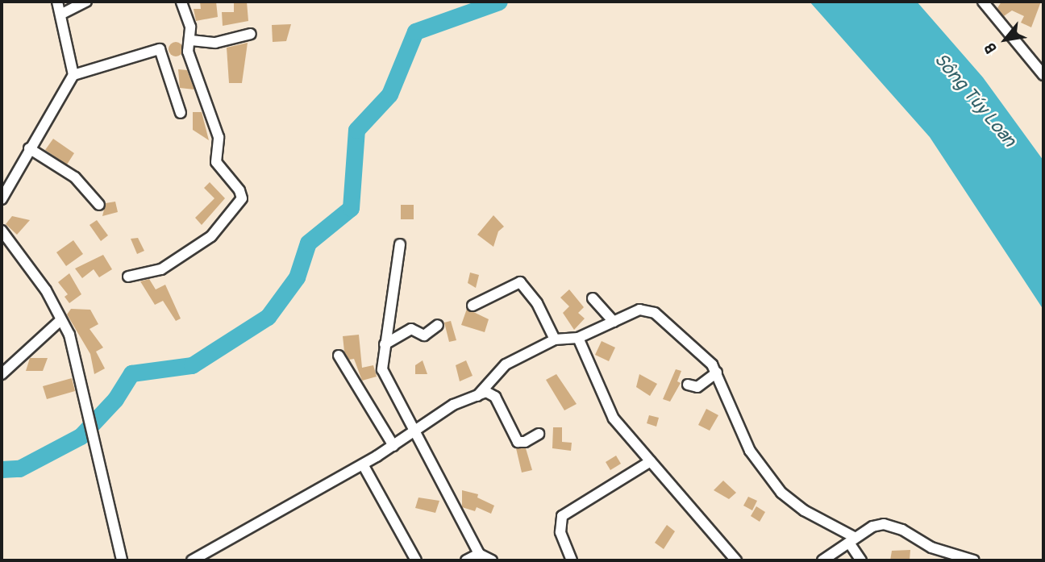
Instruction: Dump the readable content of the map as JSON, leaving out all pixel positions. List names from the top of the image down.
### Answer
{
  "water": ["Sông Túy Loan"],
  "north": "bottom left"
}
